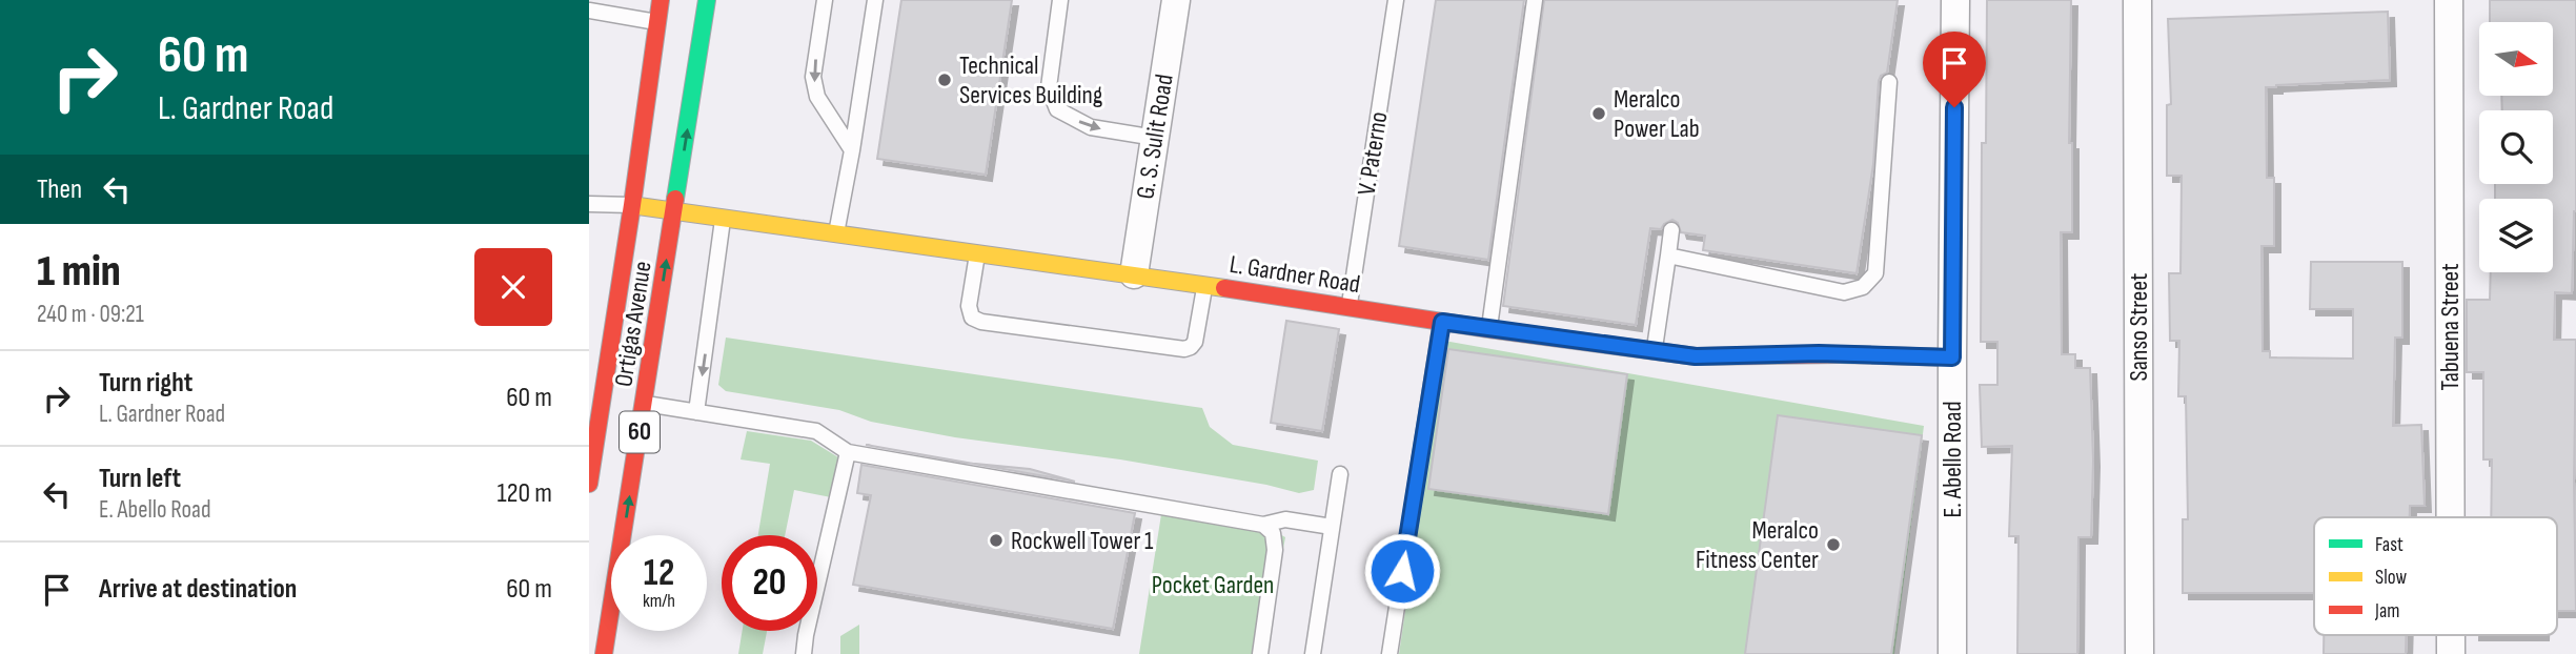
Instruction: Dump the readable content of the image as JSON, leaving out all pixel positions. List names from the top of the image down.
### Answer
{
  "streets": {
    "street": [
      "G. S. Sulit Road",
      "L. Gardner Road",
      "Ortigas Avenue",
      "Sanso Street",
      "Tabuena Street",
      "60",
      "E. Abello Road"
    ],
    "lane": ["V. Paterno"]
  },
  "crossings": [
    ["G. S. Sulit Road", "L. Gardner Road"],
    ["V. Paterno", "L. Gardner Road"],
    ["L. Gardner Road", "Ortigas Avenue"],
    ["L. Gardner Road", "E. Abello Road"]
  ],
  "parks": ["Pocket Garden"],
  "places": [
    "Technical Services Building",
    "Meralco Power Lab",
    "Rockwell Tower 1",
    "Meralco Fitness Center"
  ],
  "legend": ["Fast", "Slow", "Jam"],
  "north": "right",
  "page": {
    "turn": ["60 m", "L. Gardner Road"],
    "then": "Then",
    "heading": ["1 min", "240 m · 09:21"],
    "list": [
      {
        "name": "Turn right",
        "note": "L. Gardner Road",
        "value": "60 m"
      },
      {
        "name": "Turn left",
        "note": "E. Abello Road",
        "value": "120 m"
      },
      {
        "name": "Arrive at destination",
        "value": "60 m"
      }
    ],
    "speed": "12 km/h",
    "limit": "20"
  }
}
